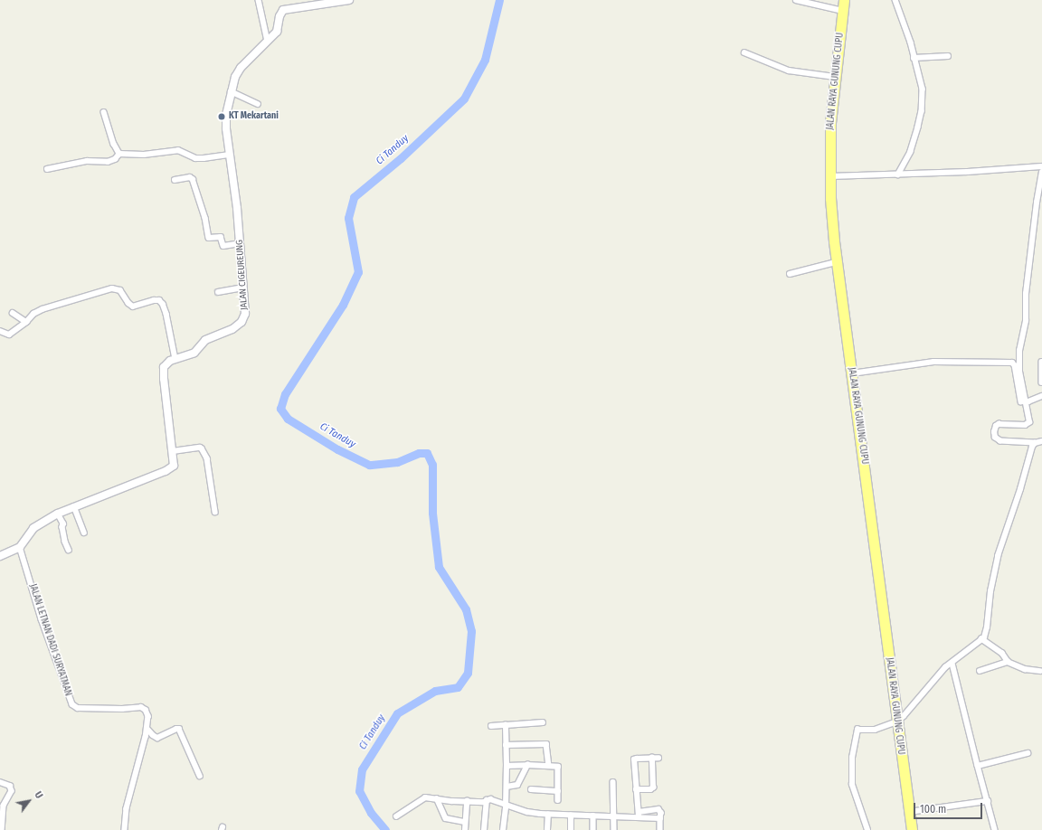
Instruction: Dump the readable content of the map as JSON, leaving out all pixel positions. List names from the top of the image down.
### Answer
{
  "streets": {
    "highway": ["JALAN RAYA GUNUNG CUPU"],
    "street": ["JALAN CIGEUREUNG", "JALAN LETNAN DADI SURYATMAN"]
  },
  "crossings": [
    ["JALAN CIGEUREUNG", "JALAN LETNAN DADI SURYATMAN"]
  ],
  "water": ["Ci Tanduy"],
  "places": ["KT Mekartani"],
  "scale_bar": "100 m",
  "north": "top right"
}
